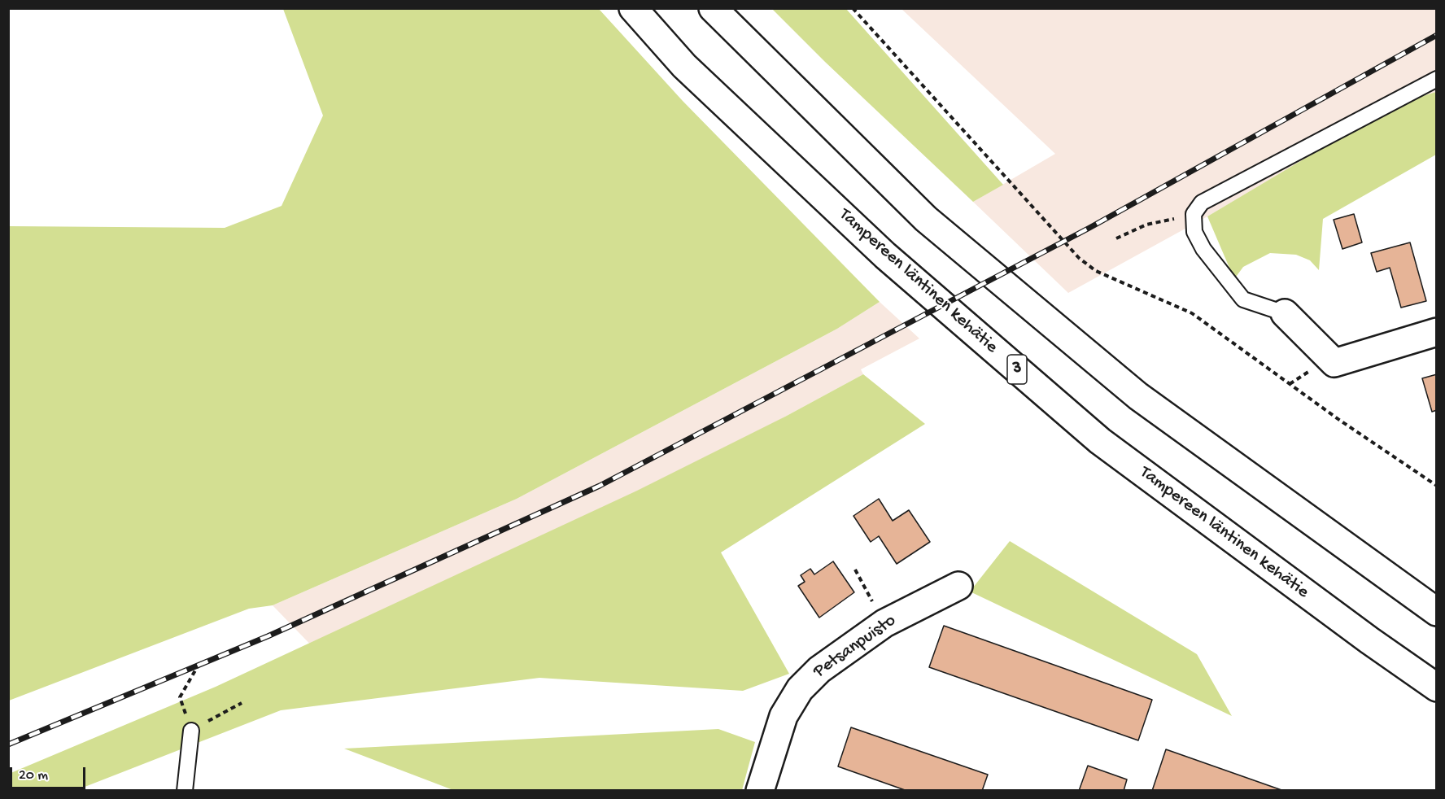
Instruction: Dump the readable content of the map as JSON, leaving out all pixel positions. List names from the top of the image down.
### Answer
{
  "streets": {
    "main road": ["Tampereen läntinen kehätie", "3", "Petsanpuisto"]
  },
  "scale_bar": "20 m"
}
